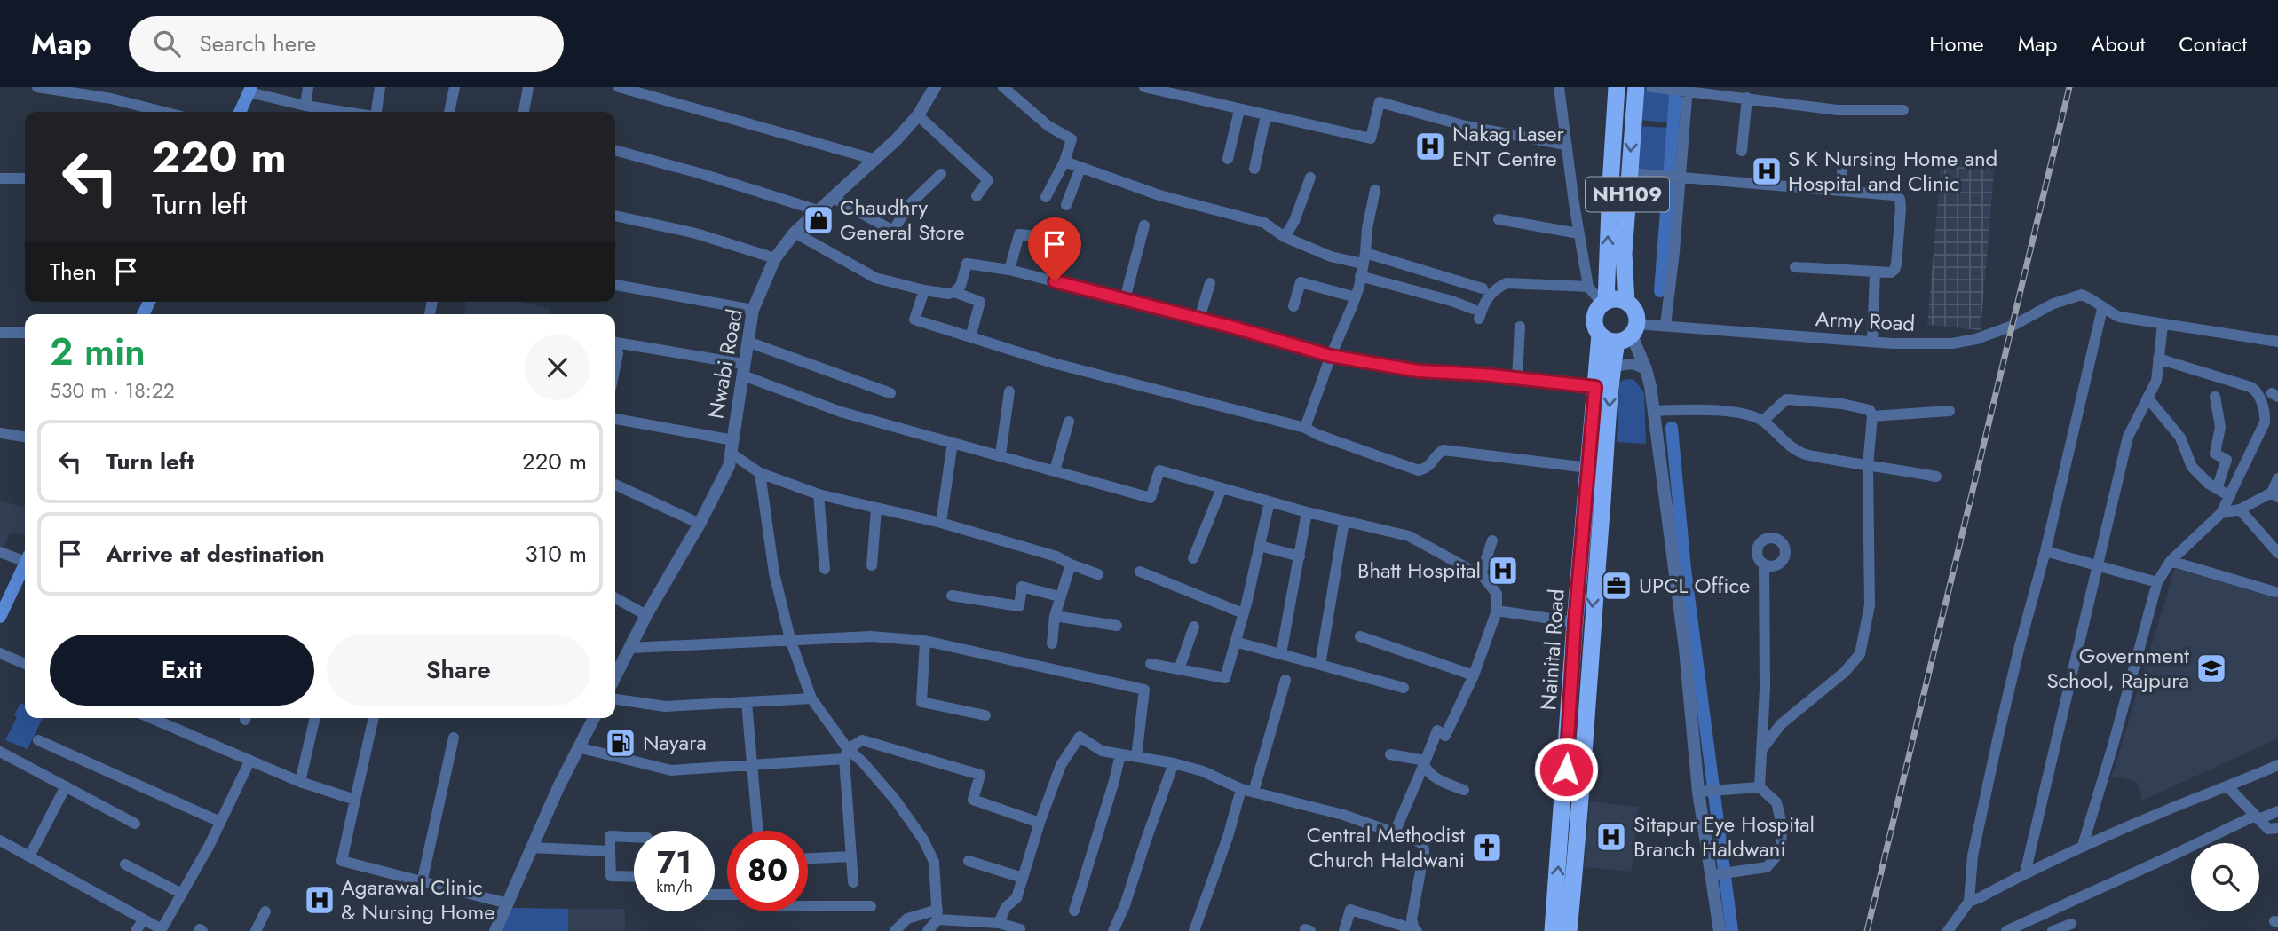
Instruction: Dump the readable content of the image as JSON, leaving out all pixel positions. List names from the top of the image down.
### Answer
{
  "streets": {
    "highway": ["NH109", "Nainital Road"],
    "street": ["Army Road", "Nwabi Road"]
  },
  "crossings": [
    ["NH109", "Army Road"],
    ["NH109", "Nainital Road"],
    ["Army Road", "Nainital Road"]
  ],
  "places": {
    "hospital": [
      "Nakag Laser ENT Centre",
      "S K Nursing Home and Hospital and Clinic",
      "Bhatt Hospital",
      "Sitapur Eye Hospital Branch Haldwani",
      "Agarawal Clinic & Nursing Home"
    ],
    "shop": ["Chaudhry General Store"],
    "office": ["UPCL Office"],
    "school or university": ["Government School, Rajpura"],
    "fuel station": ["Nayara"],
    "church": ["Central Methodist Church Haldwani"]
  },
  "page": {
    "header": "Map",
    "search": "Search here",
    "nav": [
      "Home",
      "Map",
      "About",
      "Contact"
    ],
    "turn": ["220 m", "Turn left"],
    "then": "Then",
    "heading": ["2 min", "530 m · 18:22"],
    "list": [
      {
        "name": "Turn left",
        "value": "220 m"
      },
      {
        "name": "Arrive at destination",
        "value": "310 m"
      }
    ],
    "buttons": ["Exit", "Share"],
    "speed": "71 km/h",
    "limit": "80"
  }
}
